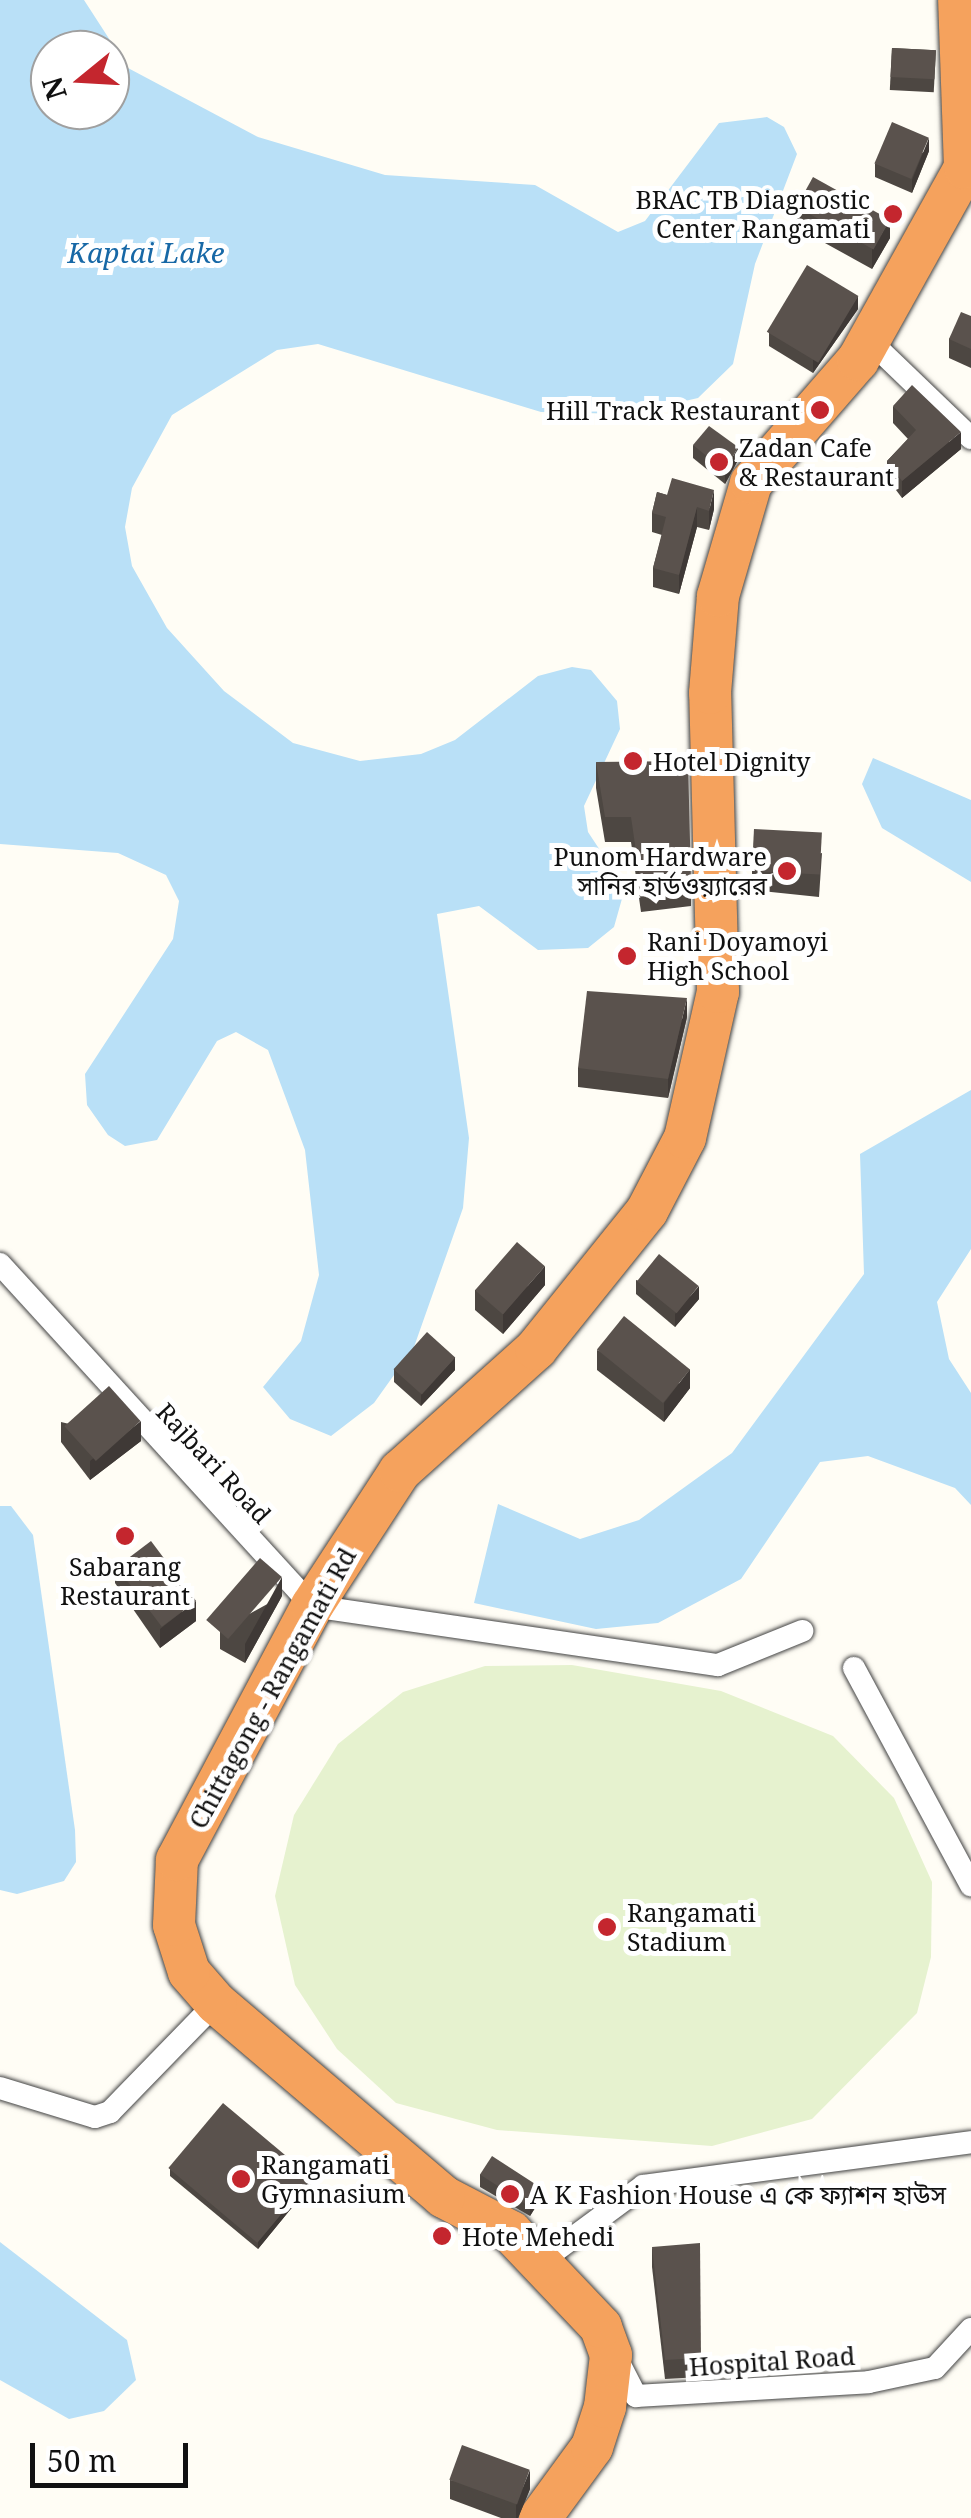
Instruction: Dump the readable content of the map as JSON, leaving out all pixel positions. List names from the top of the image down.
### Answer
{
  "streets": {
    "highway": ["Chittagong - Rangamati Rd"],
    "street": ["Rajbari Road", "Hospital Road"]
  },
  "crossings": [
    ["Rajbari Road", "Chittagong - Rangamati Rd"],
    ["Chittagong - Rangamati Rd", "Hospital Road"]
  ],
  "water": ["Kaptai Lake"],
  "places": [
    "BRAC TB Diagnostic Center Rangamati",
    "Hill Track Restaurant",
    "Zadan Cafe & Restaurant",
    "Hotel Dignity",
    "Punom Hardware সানির হার্ডওয়্যারের",
    "Rani Doyamoyi High School",
    "Sabarang Restaurant",
    "Rangamati Stadium",
    "Rangamati Gymnasium",
    "A K Fashion House এ কে ফ্যাশন হাউস",
    "Hote Mehedi"
  ],
  "scale_bar": "50 m",
  "north": "left"
}
